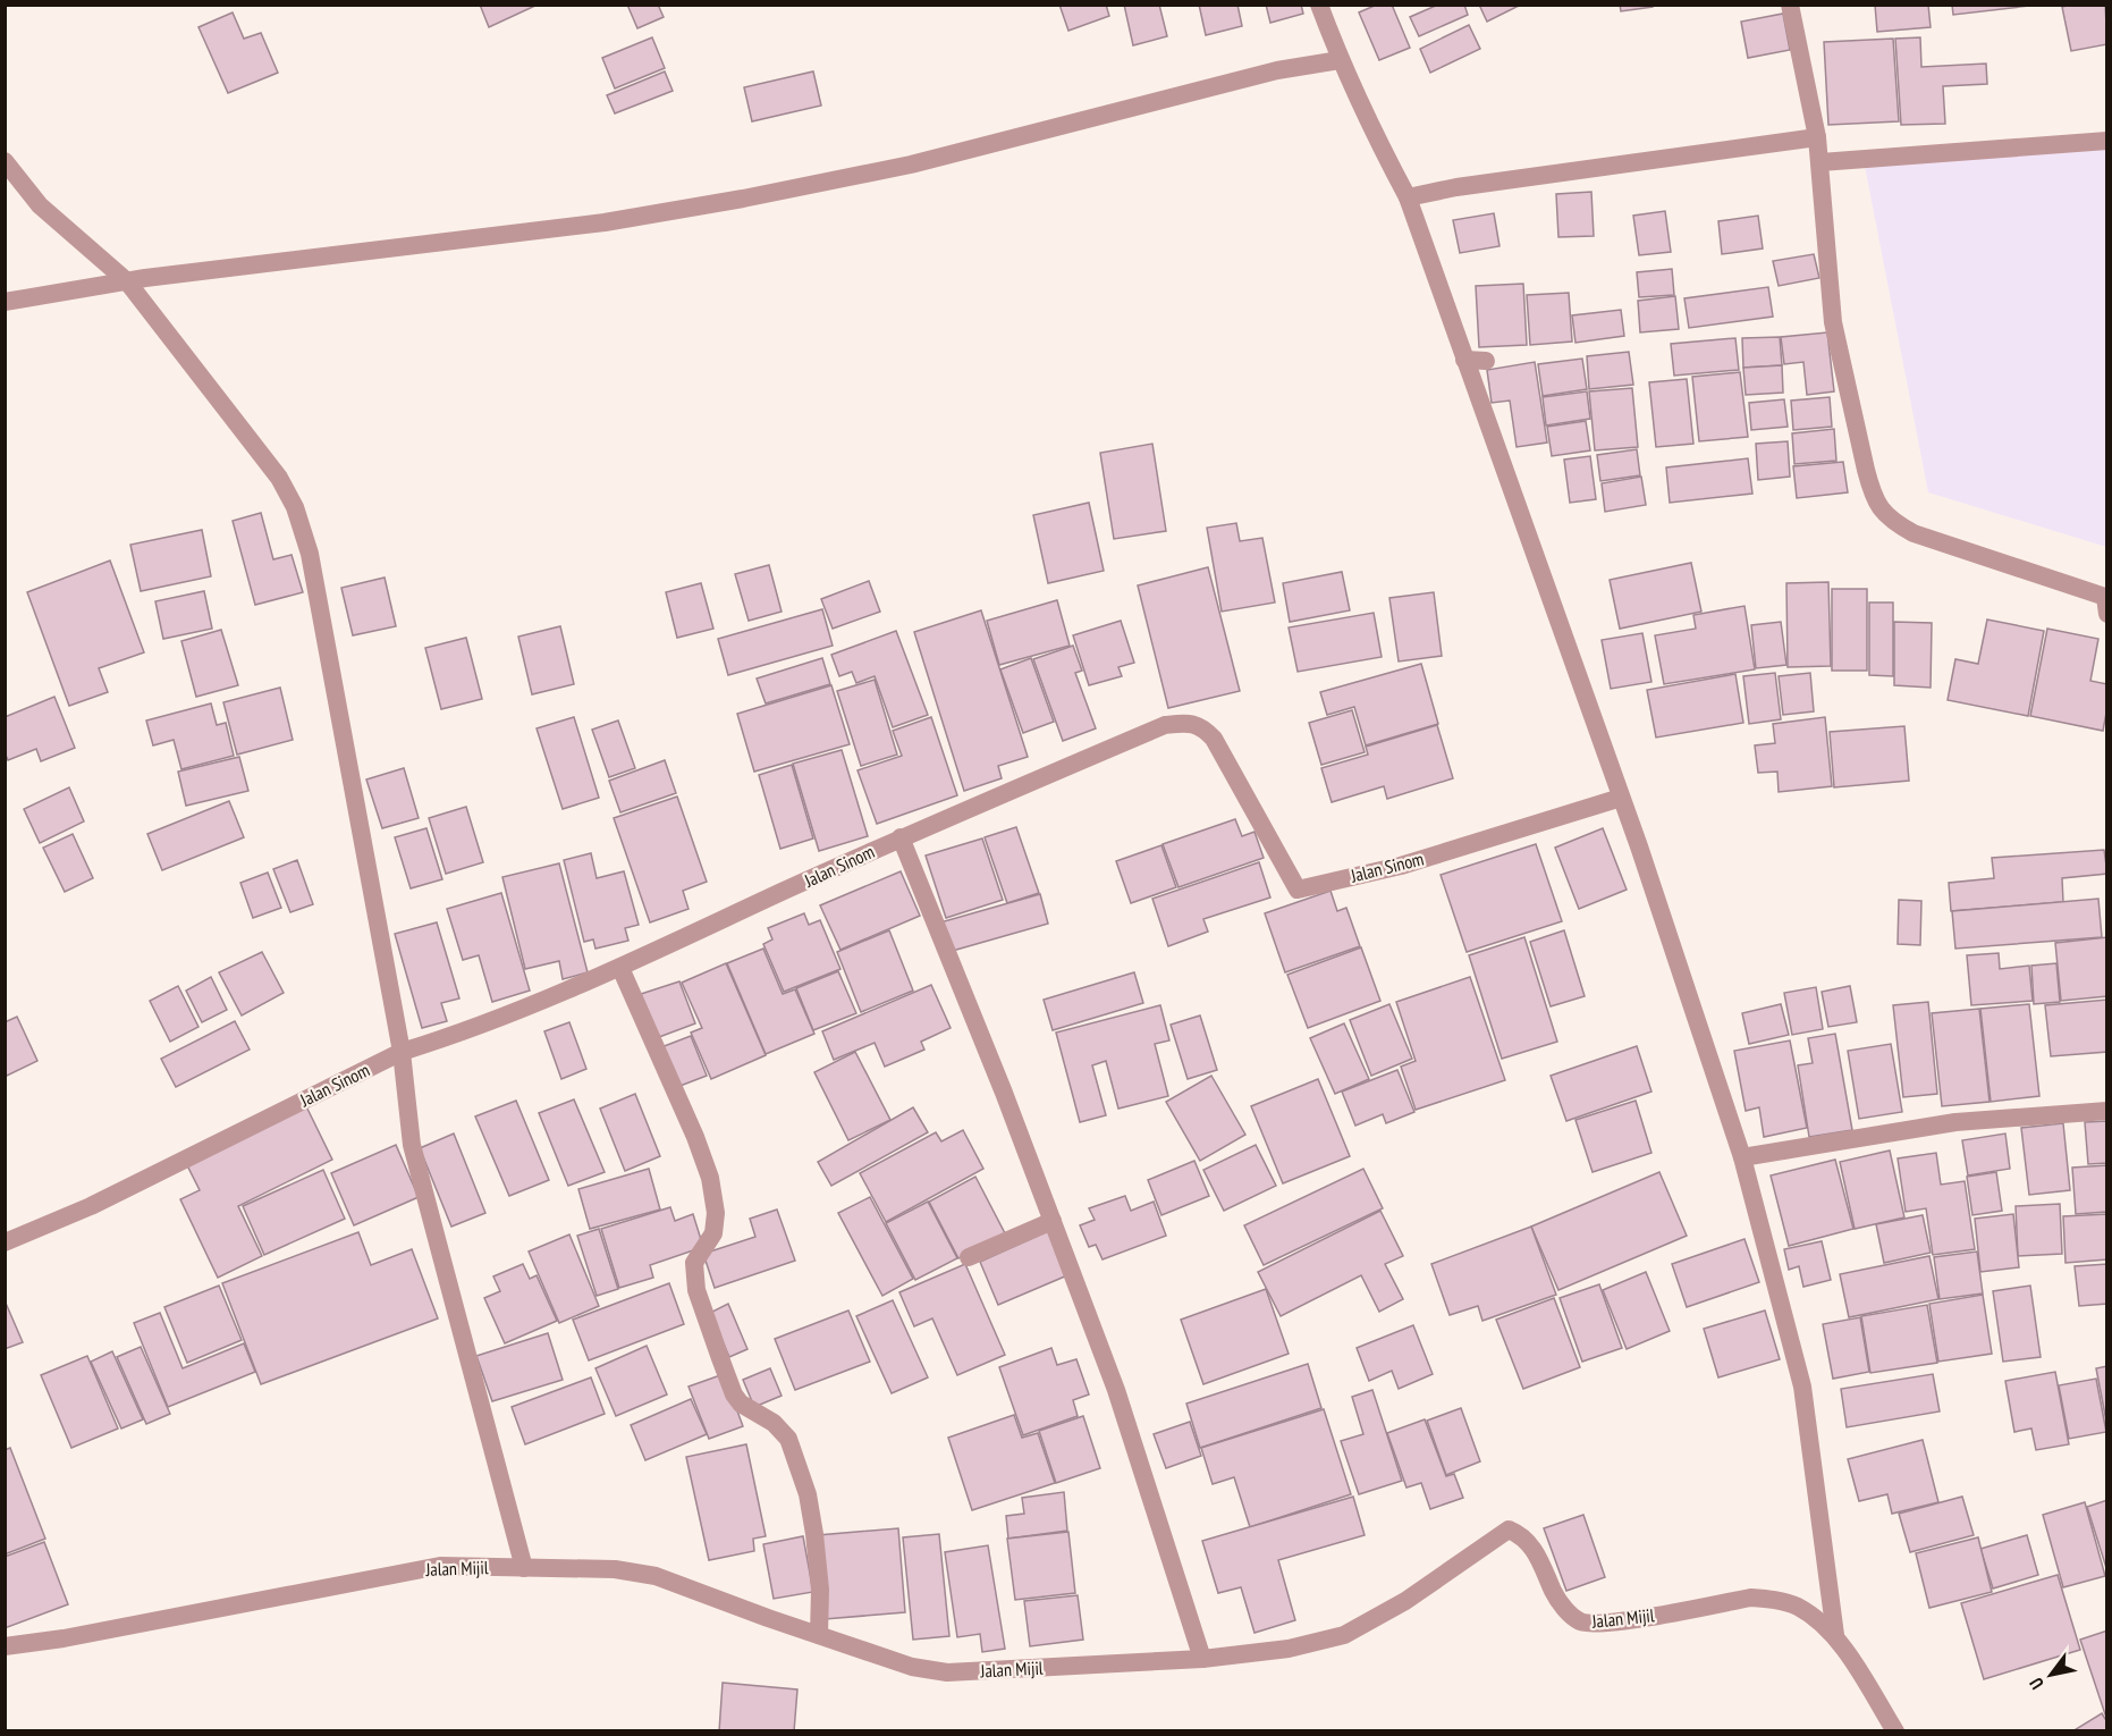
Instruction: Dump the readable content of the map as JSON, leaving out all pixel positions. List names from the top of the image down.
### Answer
{
  "streets": {
    "street": ["Jalan Sinom", "Jalan Mijil"]
  },
  "north": "bottom left"
}
